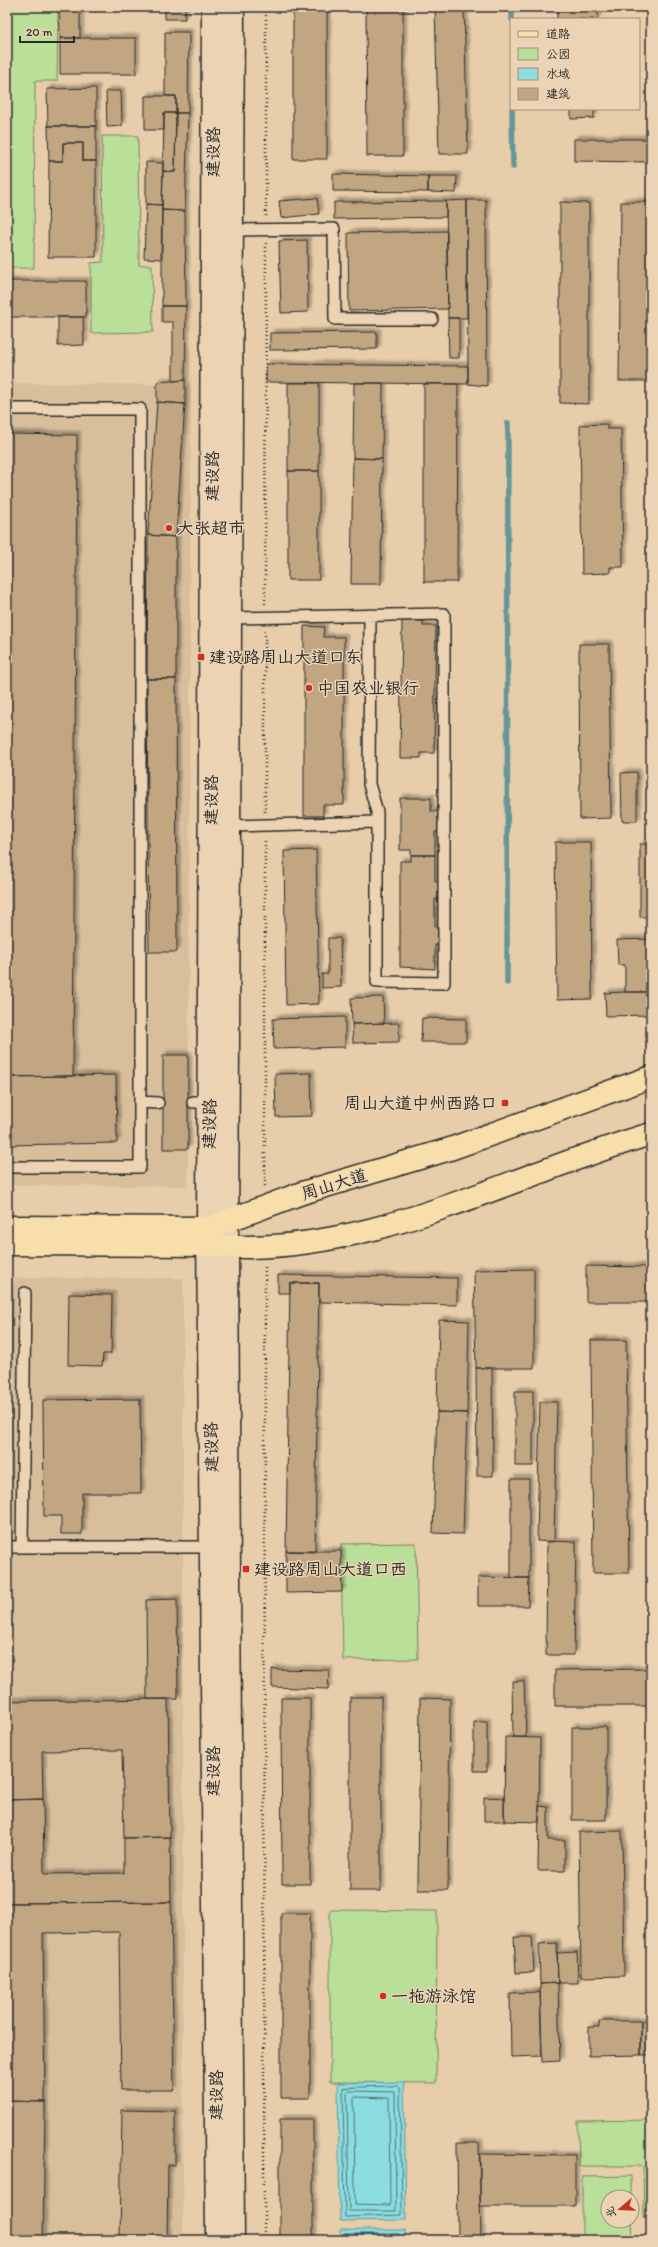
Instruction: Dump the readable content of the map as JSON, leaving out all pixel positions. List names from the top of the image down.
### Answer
{
  "streets": {
    "main road": ["周山大道"],
    "street": ["建设路"]
  },
  "crossings": [
    ["建设路", "周山大道"]
  ],
  "places": {
    "other": ["大张超市", "中国农业银行", "一拖游泳馆"],
    "transit": ["建设路周山大道口东", "周山大道中州西路口", "建设路周山大道口西"]
  },
  "legend": [
    "道路",
    "公园",
    "水域",
    "建筑"
  ],
  "scale_bar": "20 m",
  "north": "left"
}
